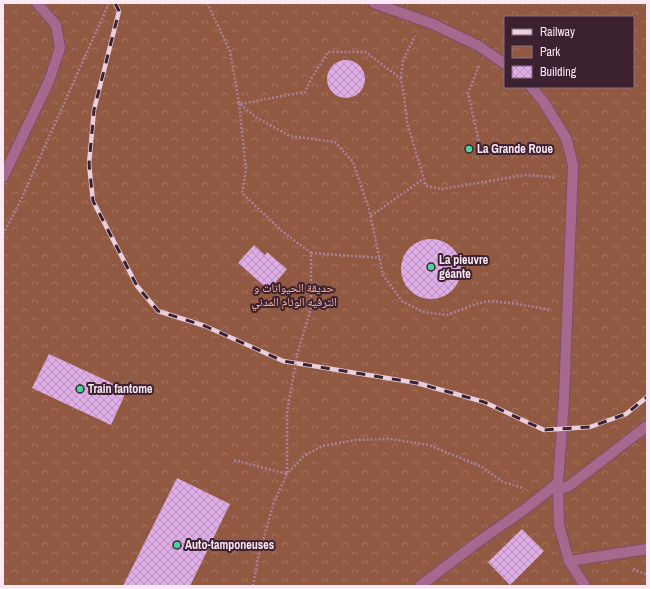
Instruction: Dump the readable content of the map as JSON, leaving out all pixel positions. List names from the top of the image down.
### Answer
{
  "parks": ["حديقة الحيوانات و الترفيه الوئام المدني"],
  "places": [
    "La Grande Roue",
    "La pieuvre géante",
    "Train fantome",
    "Auto-tamponeuses"
  ],
  "legend": ["Railway", "Park", "Building"]
}
